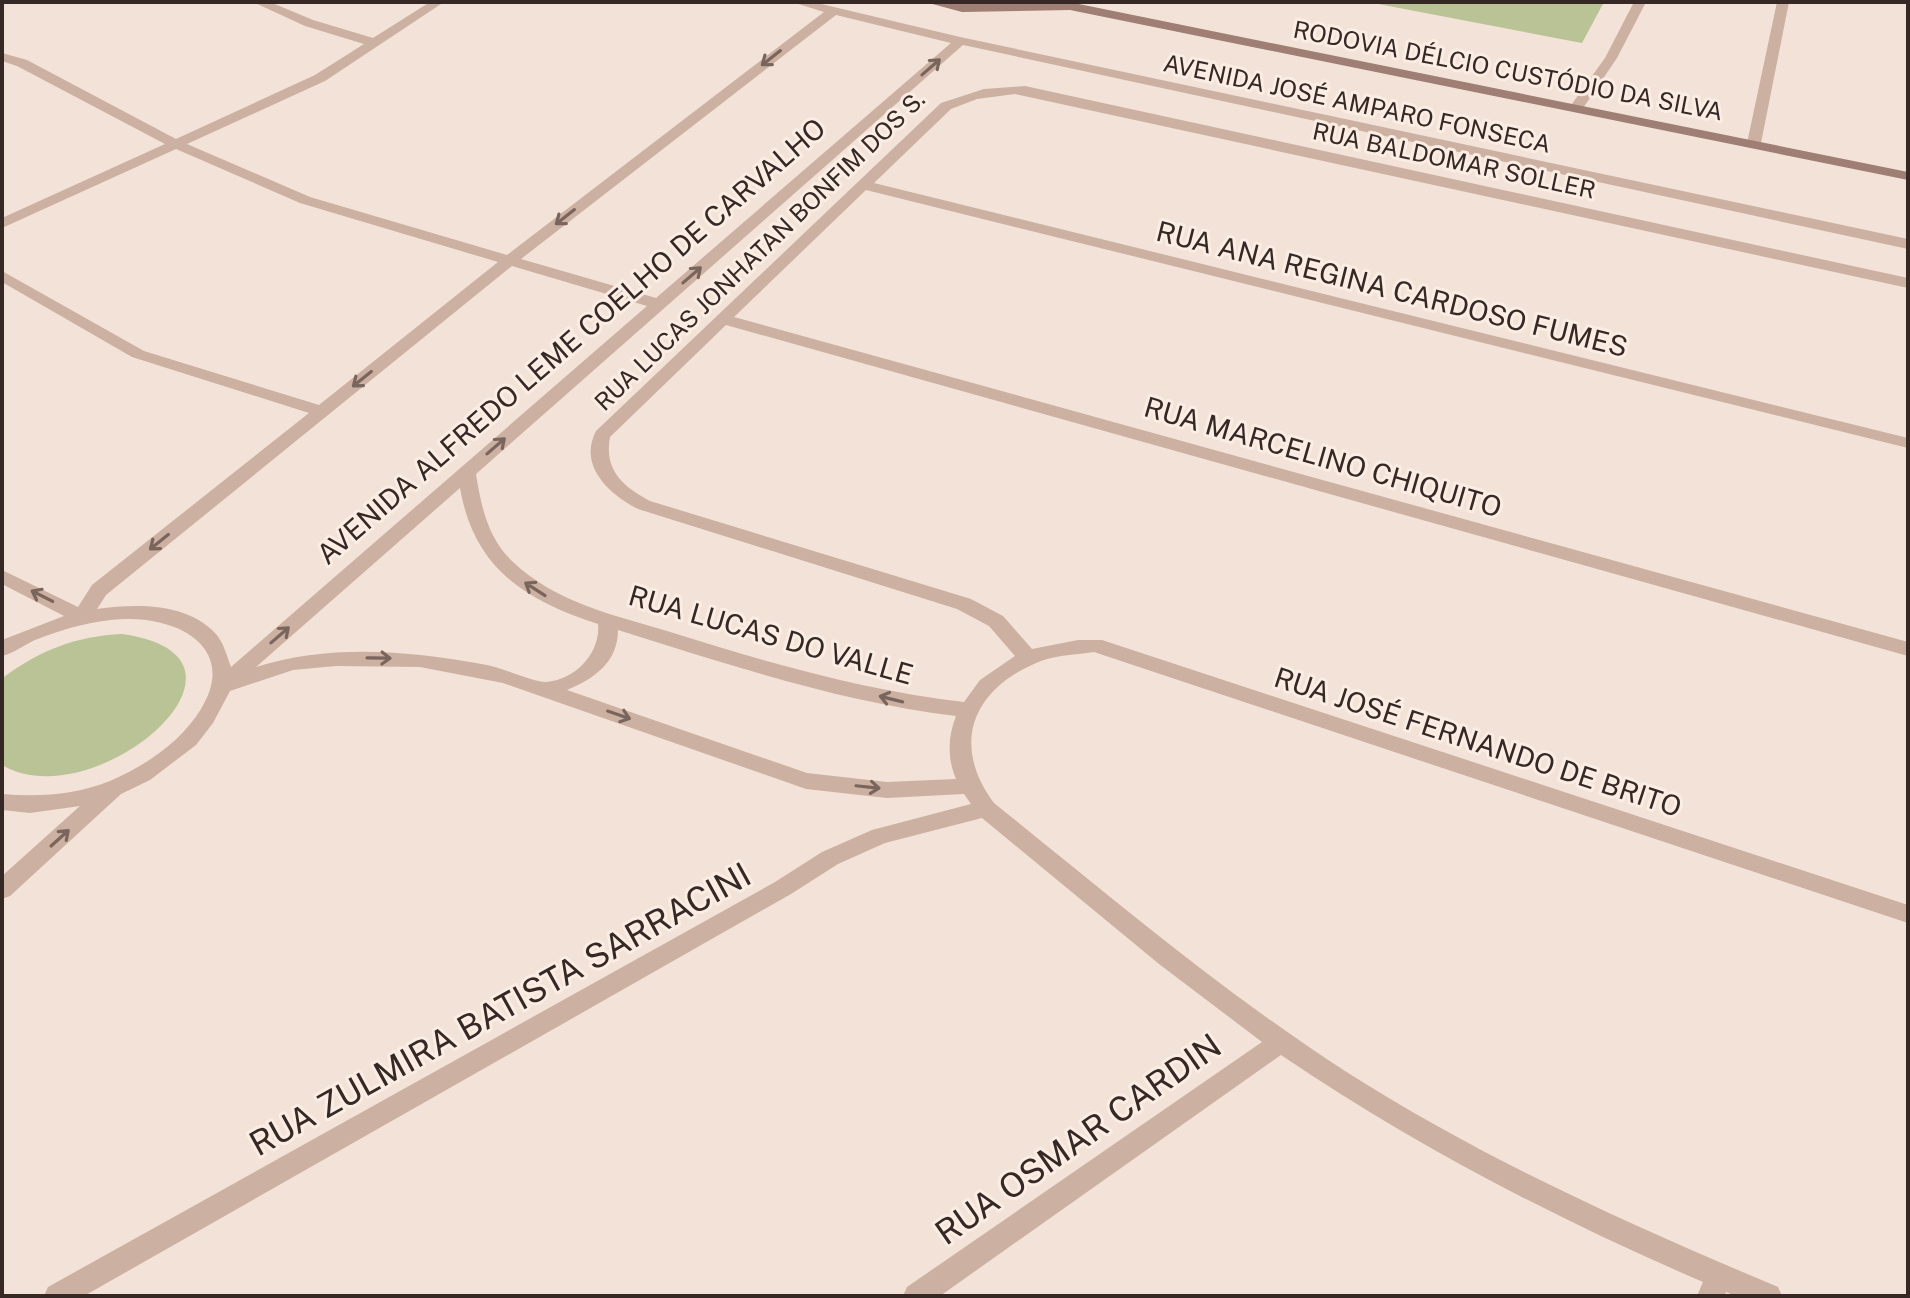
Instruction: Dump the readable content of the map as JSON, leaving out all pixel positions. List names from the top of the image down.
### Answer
{
  "streets": {
    "main road": ["RODOVIA DÉLCIO CUSTÓDIO DA SILVA"],
    "street": [
      "AVENIDA JOSÉ AMPARO FONSECA",
      "RUA BALDOMAR SOLLER",
      "RUA LUCAS JONHATAN BONFIM DOS S.",
      "RUA ANA REGINA CARDOSO FUMES",
      "AVENIDA ALFREDO LEME COELHO DE CARVALHO",
      "RUA MARCELINO CHIQUITO",
      "RUA LUCAS DO VALLE",
      "RUA JOSÉ FERNANDO DE BRITO",
      "RUA ZULMIRA BATISTA SARRACINI",
      "RUA OSMAR CARDIN"
    ]
  },
  "crossings": [
    ["AVENIDA JOSÉ AMPARO FONSECA", "AVENIDA ALFREDO LEME COELHO DE CARVALHO"],
    ["RUA BALDOMAR SOLLER", "RUA LUCAS JONHATAN BONFIM DOS S."],
    ["RUA LUCAS JONHATAN BONFIM DOS S.", "RUA ANA REGINA CARDOSO FUMES"],
    ["RUA LUCAS JONHATAN BONFIM DOS S.", "RUA MARCELINO CHIQUITO"],
    ["RUA LUCAS JONHATAN BONFIM DOS S.", "RUA JOSÉ FERNANDO DE BRITO"],
    ["AVENIDA ALFREDO LEME COELHO DE CARVALHO", "RUA LUCAS DO VALLE"],
    ["RUA LUCAS DO VALLE", "RUA JOSÉ FERNANDO DE BRITO"]
  ]
}
